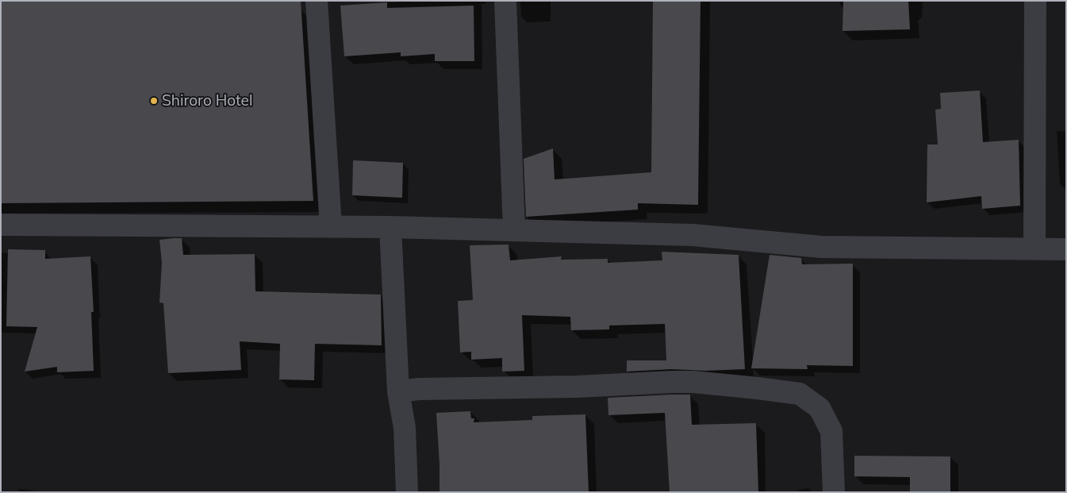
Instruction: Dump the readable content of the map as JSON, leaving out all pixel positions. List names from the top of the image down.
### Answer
{
  "places": ["Shiroro Hotel"]
}
